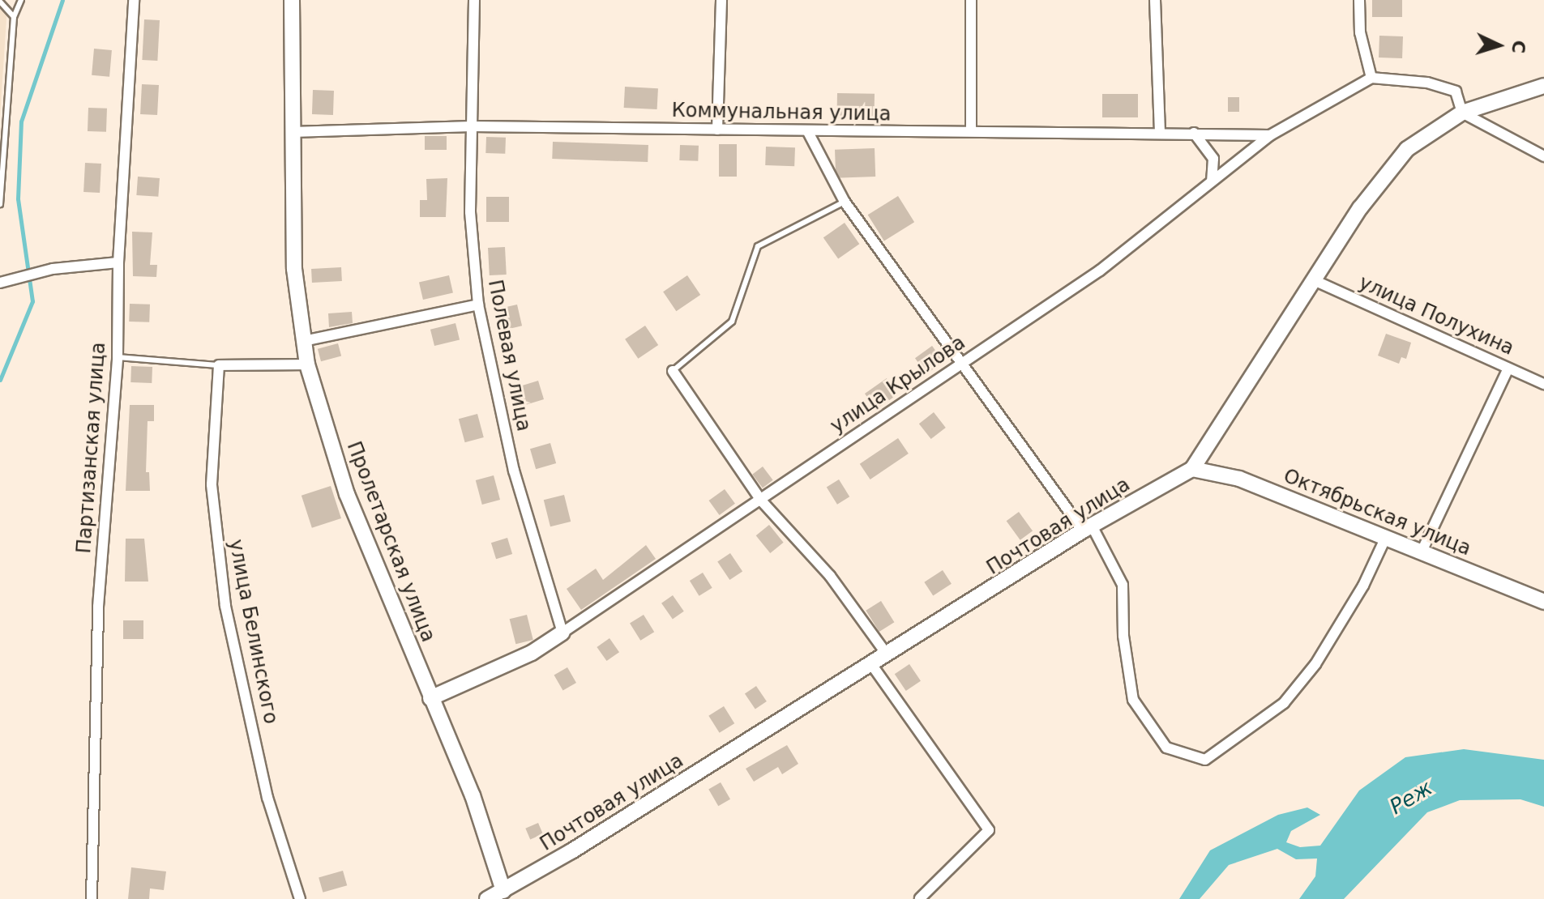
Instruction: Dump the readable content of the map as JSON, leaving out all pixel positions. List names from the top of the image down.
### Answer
{
  "streets": {
    "main road": [
      "улица Крылова",
      "Октябрьская улица",
      "Почтовая улица",
      "Пролетарская улица"
    ],
    "street": [
      "Коммунальная улица",
      "улица Полухина",
      "Полевая улица",
      "Партизанская улица",
      "улица Белинского"
    ]
  },
  "crossings": [
    ["Коммунальная улица", "Полевая улица"],
    ["Коммунальная улица", "улица Крылова"],
    ["Коммунальная улица", "Пролетарская улица"],
    ["улица Полухина", "Почтовая улица"],
    ["Полевая улица", "улица Крылова"],
    ["улица Крылова", "Пролетарская улица"],
    ["Октябрьская улица", "Почтовая улица"],
    ["Почтовая улица", "Пролетарская улица"]
  ],
  "water": ["Реж"],
  "north": "right"
}
